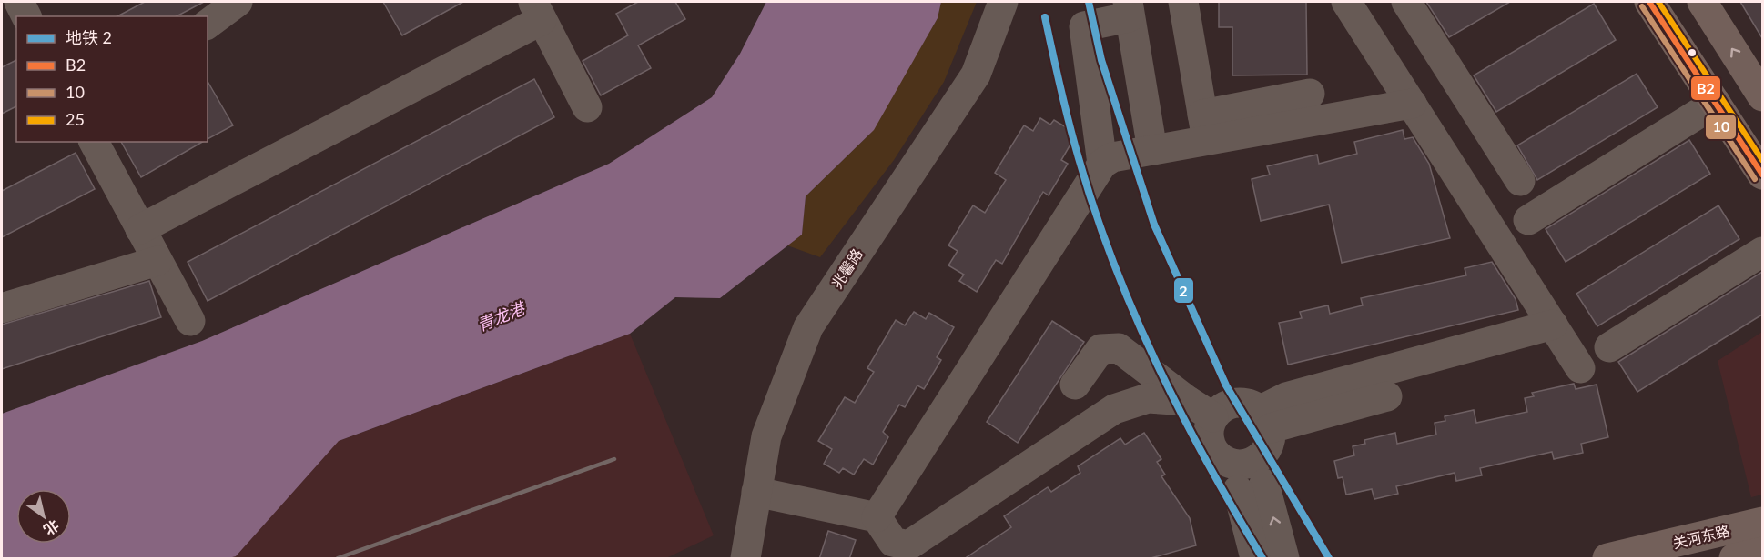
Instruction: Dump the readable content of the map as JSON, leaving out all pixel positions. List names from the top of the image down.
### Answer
{
  "streets": {
    "main road": ["关河东路"],
    "street": ["兆馨路"]
  },
  "water": ["青龙港"],
  "lines": [
    "metro line 2",
    "transit line B2",
    "transit line 25",
    "transit line 10"
  ],
  "legend": [
    "地铁 2",
    "B2",
    "10",
    "25"
  ],
  "north": "bottom right"
}
